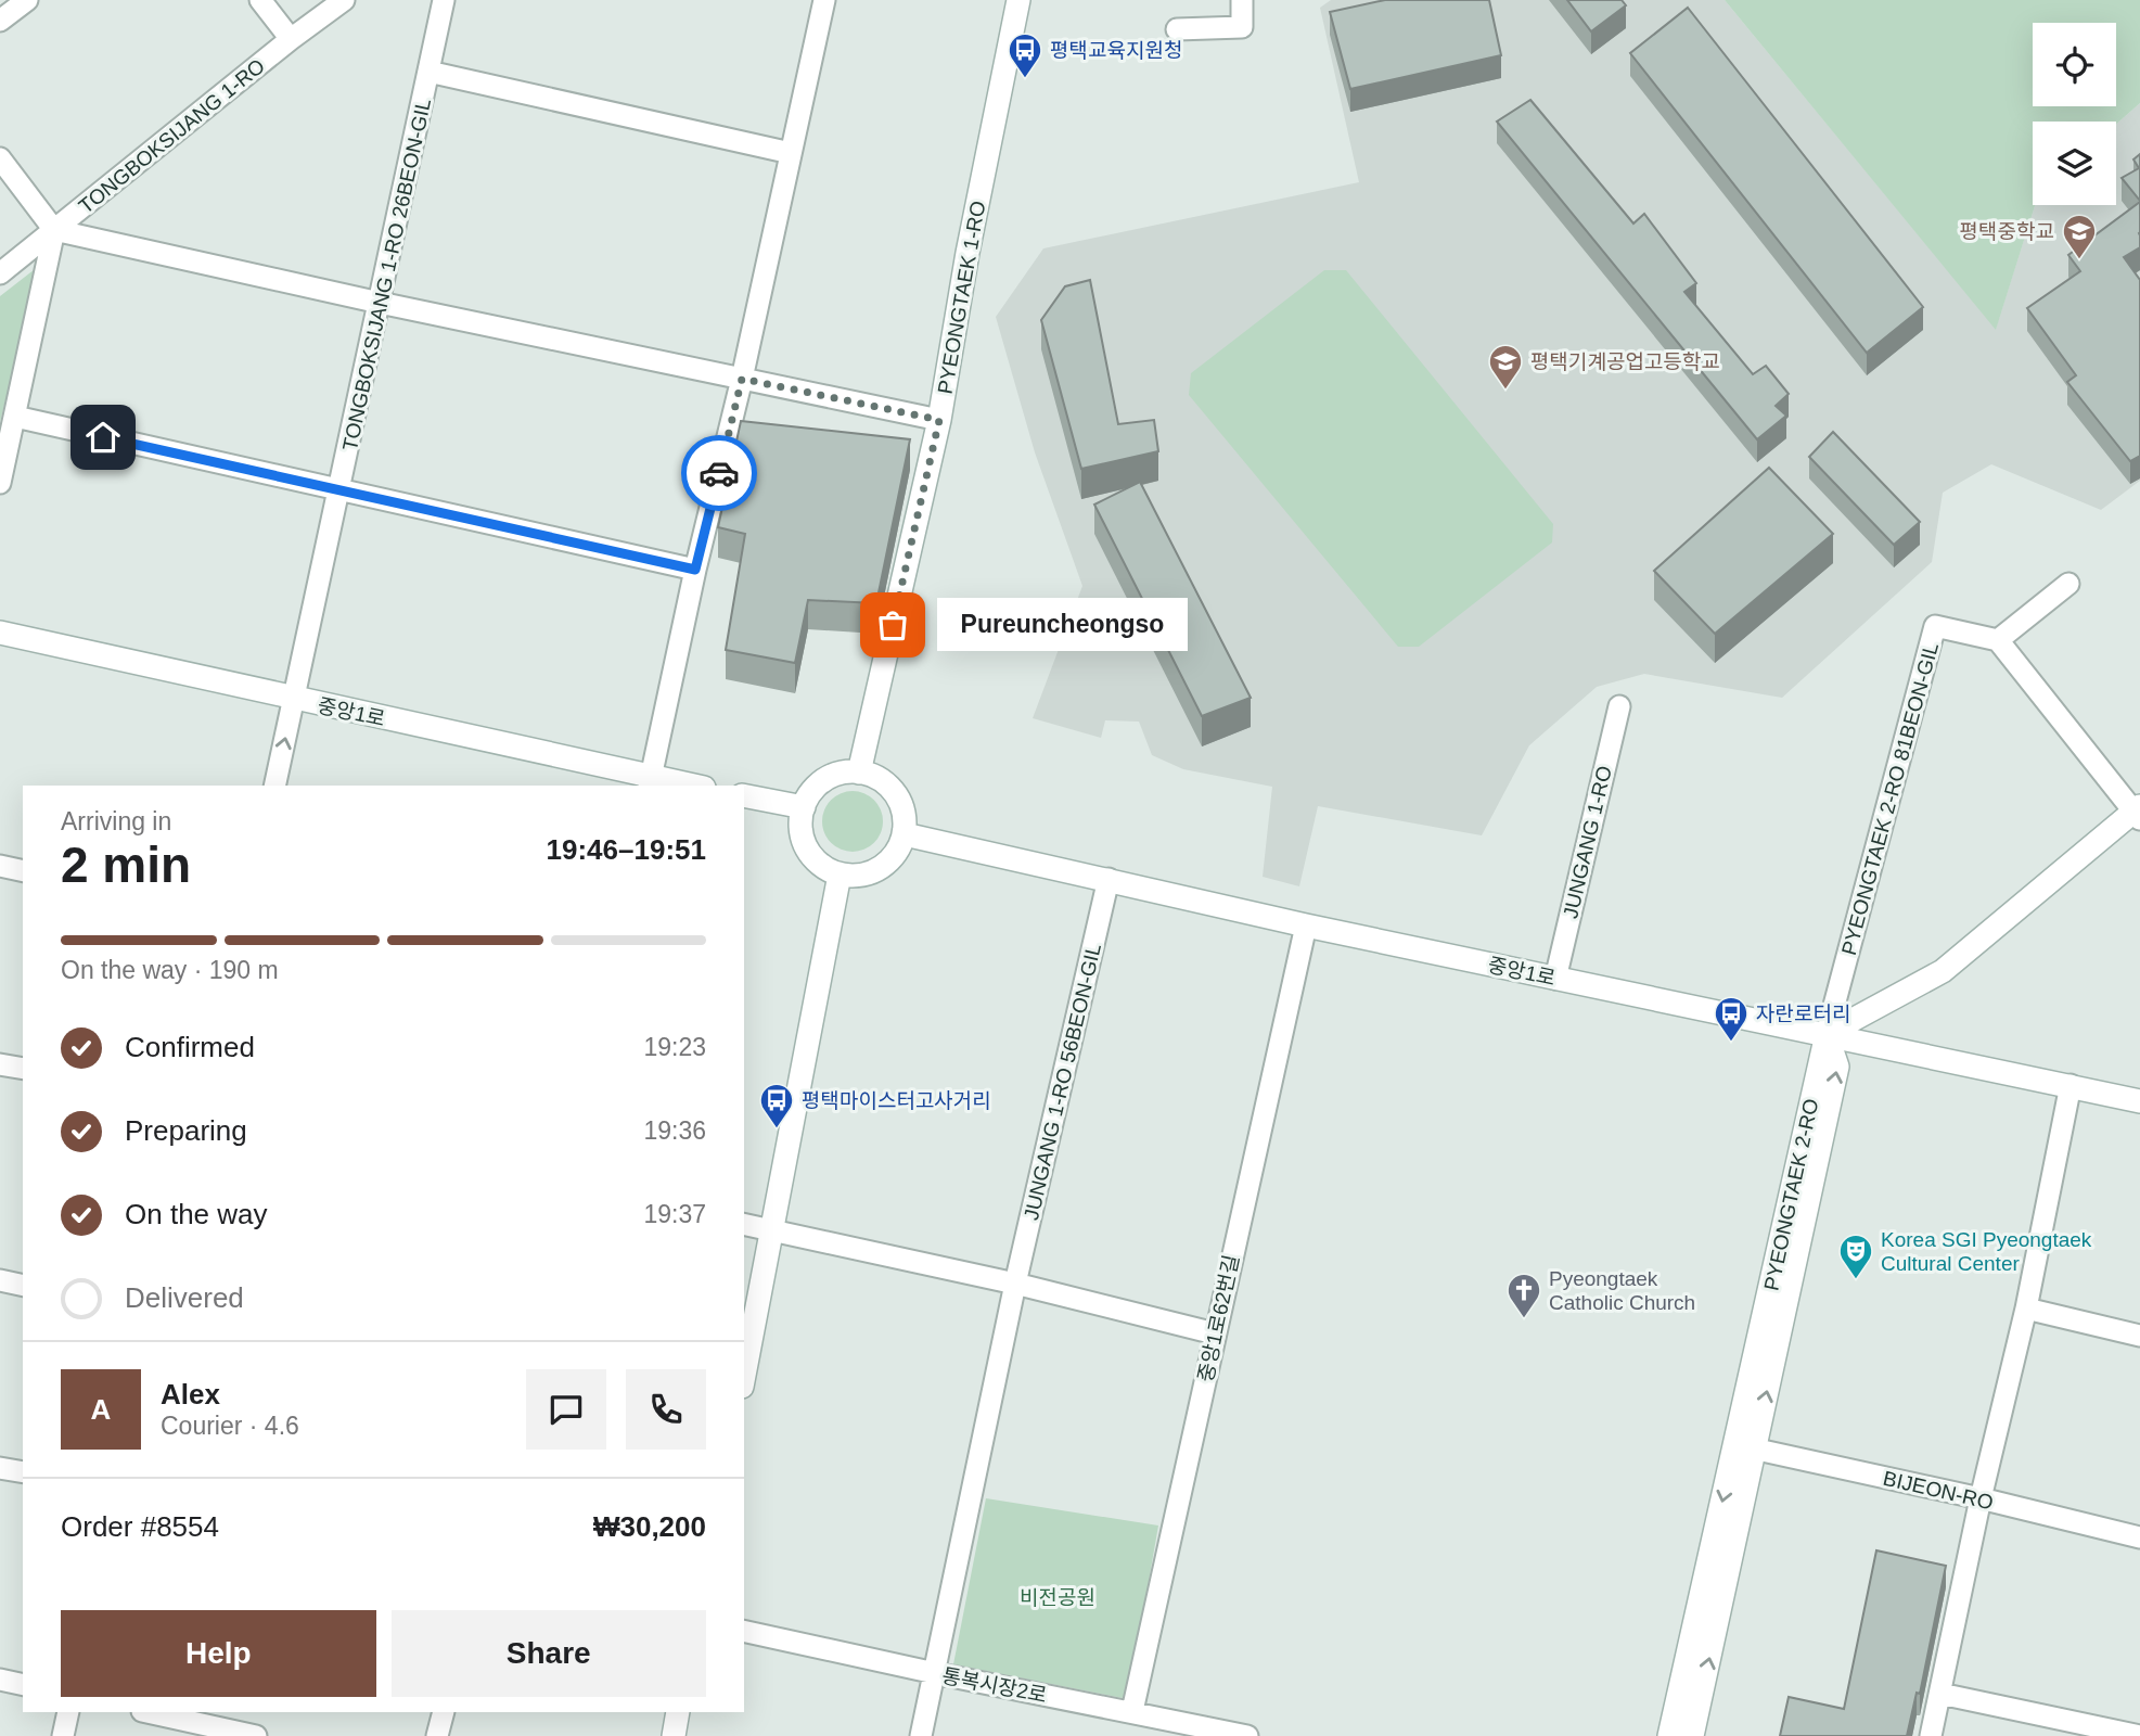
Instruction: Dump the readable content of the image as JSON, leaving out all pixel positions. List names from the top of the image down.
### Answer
{
  "streets": {
    "street": [
      "TONGBOKSIJANG 1-RO",
      "TONGBOKSIJANG 1-RO 26BEON-GIL",
      "PYEONGTAEK 1-RO",
      "중앙1로",
      "PYEONGTAEK 2-RO 81BEON-GIL",
      "JUNGANG 1-RO",
      "JUNGANG 1-RO 56BEON-GIL",
      "PYEONGTAEK 2-RO",
      "중앙1로62번길",
      "BIJEON-RO",
      "통복시장2로"
    ]
  },
  "crossings": [
    ["TONGBOKSIJANG 1-RO 26BEON-GIL", "중앙1로"],
    ["PYEONGTAEK 1-RO", "중앙1로"],
    ["중앙1로", "PYEONGTAEK 2-RO 81BEON-GIL"],
    ["중앙1로", "JUNGANG 1-RO"],
    ["중앙1로", "JUNGANG 1-RO 56BEON-GIL"],
    ["중앙1로", "PYEONGTAEK 2-RO"],
    ["중앙1로", "중앙1로62번길"],
    ["PYEONGTAEK 2-RO 81BEON-GIL", "PYEONGTAEK 2-RO"],
    ["JUNGANG 1-RO 56BEON-GIL", "통복시장2로"],
    ["PYEONGTAEK 2-RO", "BIJEON-RO"],
    ["중앙1로62번길", "통복시장2로"]
  ],
  "parks": ["비전공원"],
  "places": {
    "bus stop": ["평택교육지원청", "자란로터리", "평택마이스터고사거리"],
    "school or university": ["평택중학교", "평택기계공업고등학교"],
    "other": ["Pureuncheongso"],
    "theatre": ["Korea SGI Pyeongtaek Cultural Center"],
    "church": ["Pyeongtaek Catholic Church"]
  },
  "page": {
    "bubble": "Pureuncheongso",
    "heading": ["2 min", "Arriving in", "19:46–19:51"],
    "panel": [
      "Alex",
      "Courier · 4.6",
      "Order #8554",
      "₩30,200"
    ],
    "bar": "On the way · 190 m",
    "list": [
      ["Confirmed", "19:23"],
      ["Preparing", "19:36"],
      ["On the way", "19:37"],
      "Delivered"
    ],
    "round": "A",
    "buttons": ["Help", "Share"]
  }
}
